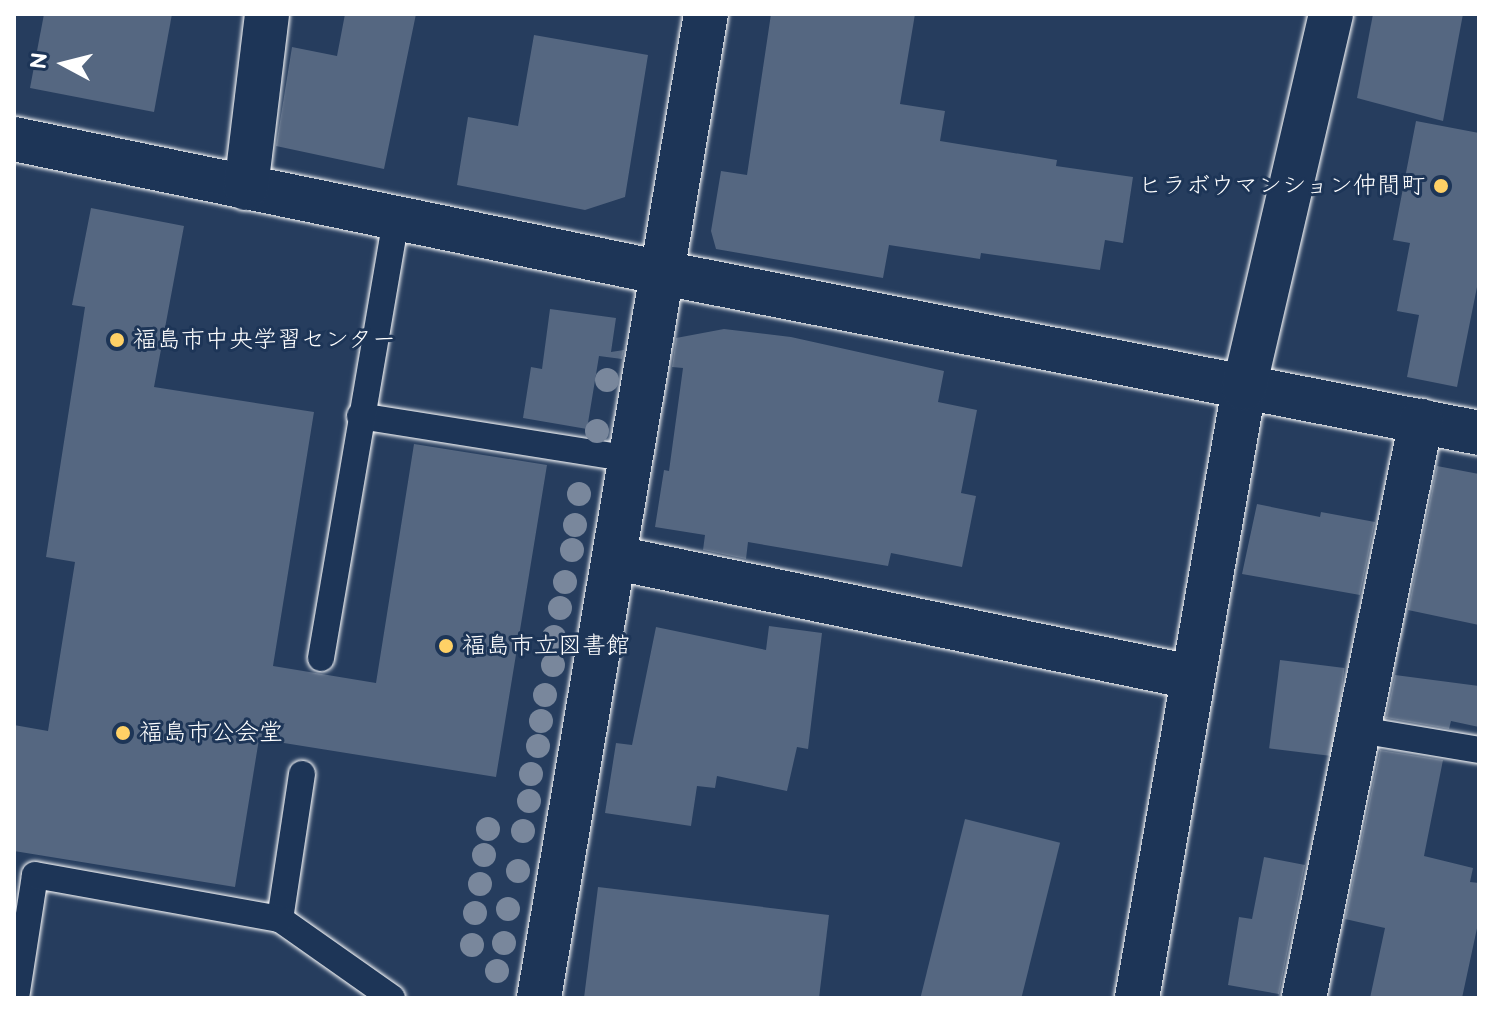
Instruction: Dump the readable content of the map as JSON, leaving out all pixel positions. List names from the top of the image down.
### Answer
{
  "places": [
    "ヒラボウマンション仲間町",
    "福島市中央学習センター",
    "福島市立図書館",
    "福島市公会堂"
  ],
  "north": "left"
}
